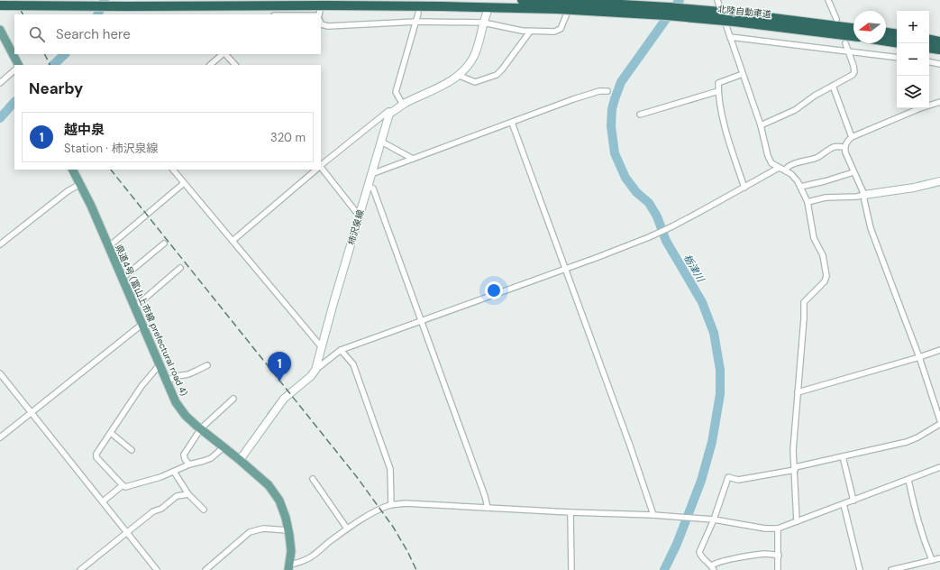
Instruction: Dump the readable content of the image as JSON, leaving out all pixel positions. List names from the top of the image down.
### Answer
{
  "streets": {
    "highway": ["北陸自動車道"],
    "main road": ["柿沢泉線", "県道4号 (富山上市線 prefectural road 4)"]
  },
  "water": ["栃津川"],
  "north": "left",
  "page": {
    "map_buttons": ["+", "−"],
    "search": "Search here",
    "heading": "Nearby",
    "list": [
      {
        "mark": "1",
        "name": "越中泉",
        "note": "Station · 柿沢泉線",
        "value": "320 m"
      }
    ],
    "pins": "1"
  }
}
